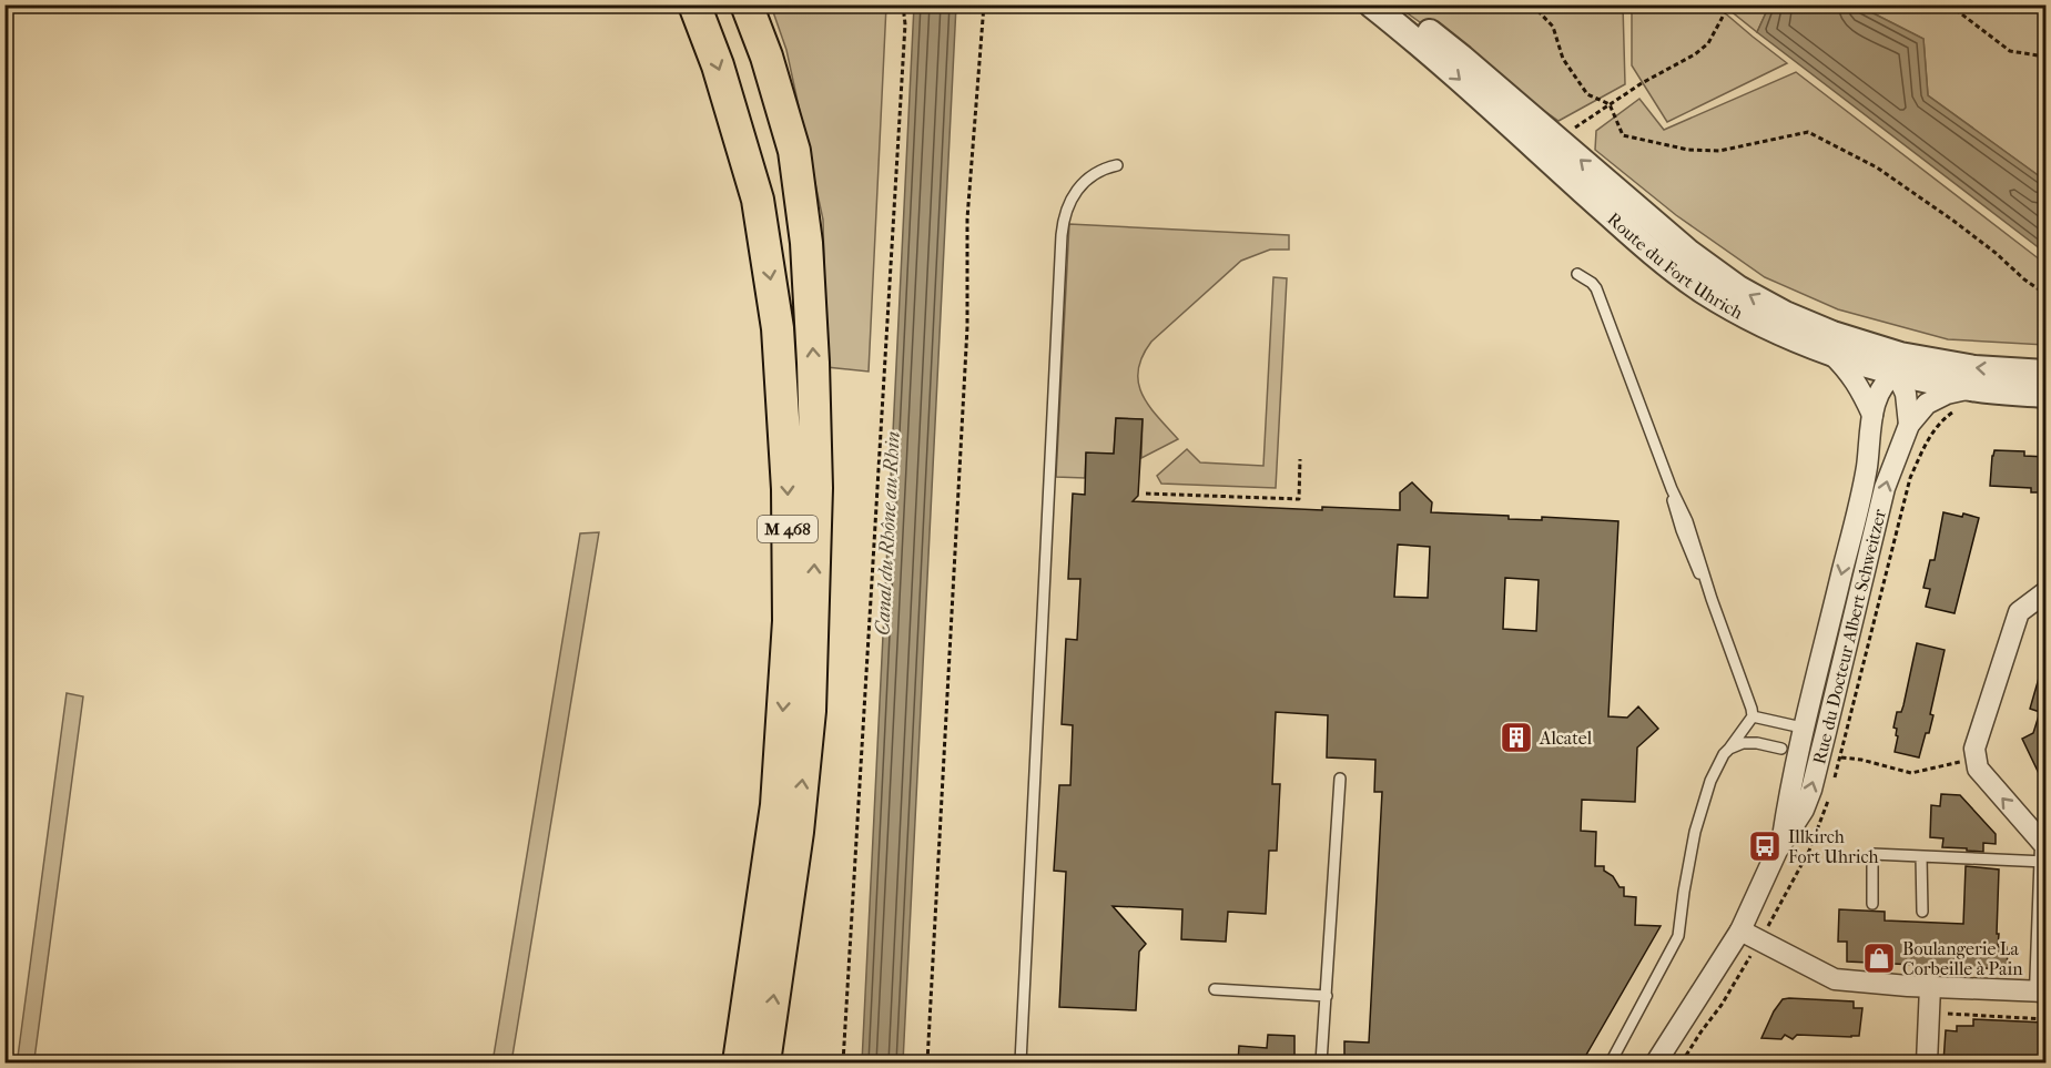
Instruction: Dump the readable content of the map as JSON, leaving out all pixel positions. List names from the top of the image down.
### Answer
{
  "streets": {
    "main road": ["M 468"],
    "street": ["Route du Fort Uhrich", "Rue du Docteur Albert Schweitzer"]
  },
  "crossings": [
    ["Route du Fort Uhrich", "Rue du Docteur Albert Schweitzer"]
  ],
  "water": ["Canal du Rhône au Rhin"],
  "places": {
    "building": ["Alcatel"],
    "bus stop": ["Illkirch Fort Uhrich"],
    "shop": ["Boulangerie La Corbeille à Pain"]
  }
}
